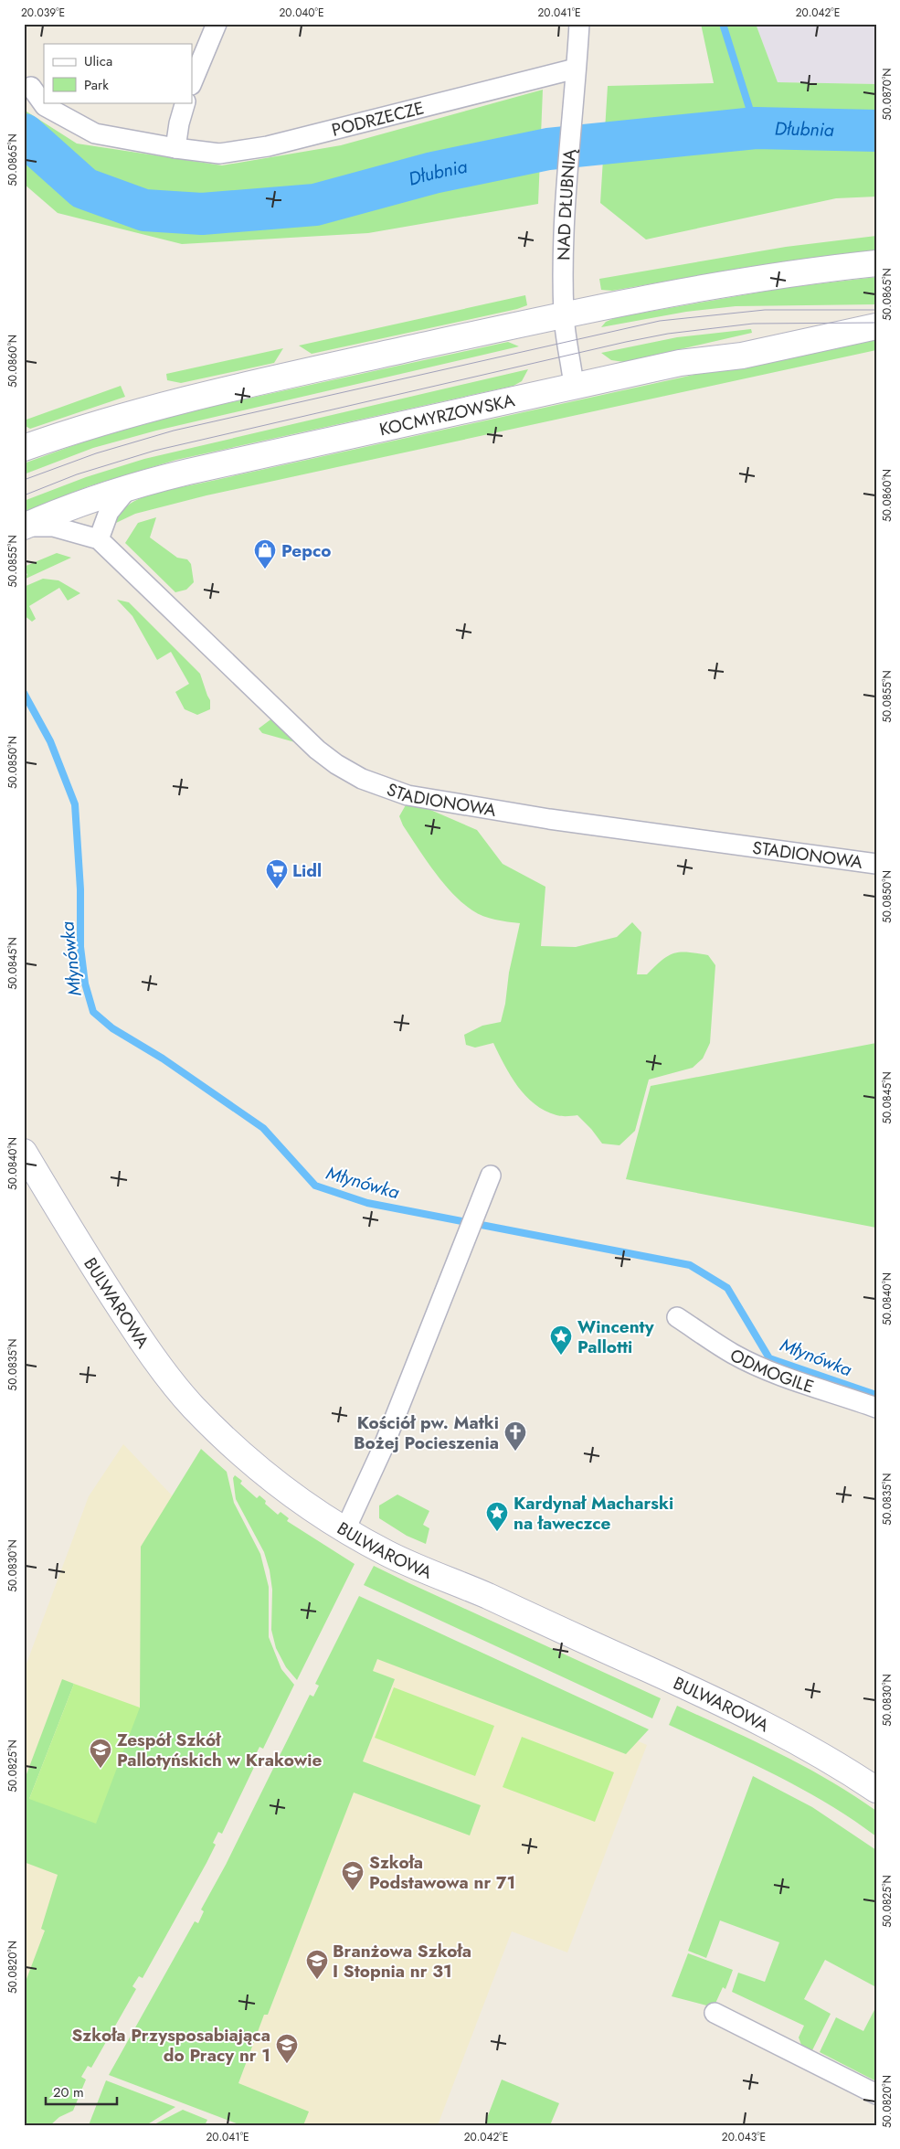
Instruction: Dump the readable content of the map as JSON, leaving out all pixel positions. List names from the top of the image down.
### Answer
{
  "streets": {
    "main road": ["KOCMYRZOWSKA", "BULWAROWA"],
    "street": [
      "PODRZECZE",
      "NAD DŁUBNIĄ",
      "STADIONOWA",
      "ODMOGILE"
    ]
  },
  "crossings": [
    ["PODRZECZE", "NAD DŁUBNIĄ"],
    ["NAD DŁUBNIĄ", "KOCMYRZOWSKA"],
    ["KOCMYRZOWSKA", "STADIONOWA"]
  ],
  "water": ["Dłubnia", "Młynówka"],
  "places": {
    "shop": ["Pepco"],
    "supermarket": ["Lidl"],
    "place": ["Wincenty Pallotti", "Kardynał Macharski na ławeczce"],
    "church": ["Kościół pw. Matki Bożej Pocieszenia"],
    "school or university": [
      "Zespół Szkół Pallotyńskich w Krakowie",
      "Szkoła Podstawowa nr 71",
      "Branżowa Szkoła I Stopnia nr 31",
      "Szkoła Przysposabiająca do Pracy nr 1"
    ]
  },
  "legend": ["Ulica", "Park"],
  "scale_bar": "20 m",
  "coordinates": [
    "20.039°E",
    "20.040°E",
    "20.041°E",
    "20.042°E",
    "50.0870°N",
    "50.0865°N",
    "50.0860°N",
    "50.0855°N",
    "50.0850°N",
    "50.0845°N",
    "50.0840°N",
    "50.0835°N",
    "50.0830°N",
    "50.0825°N",
    "50.0820°N",
    "20.043°E"
  ]
}
